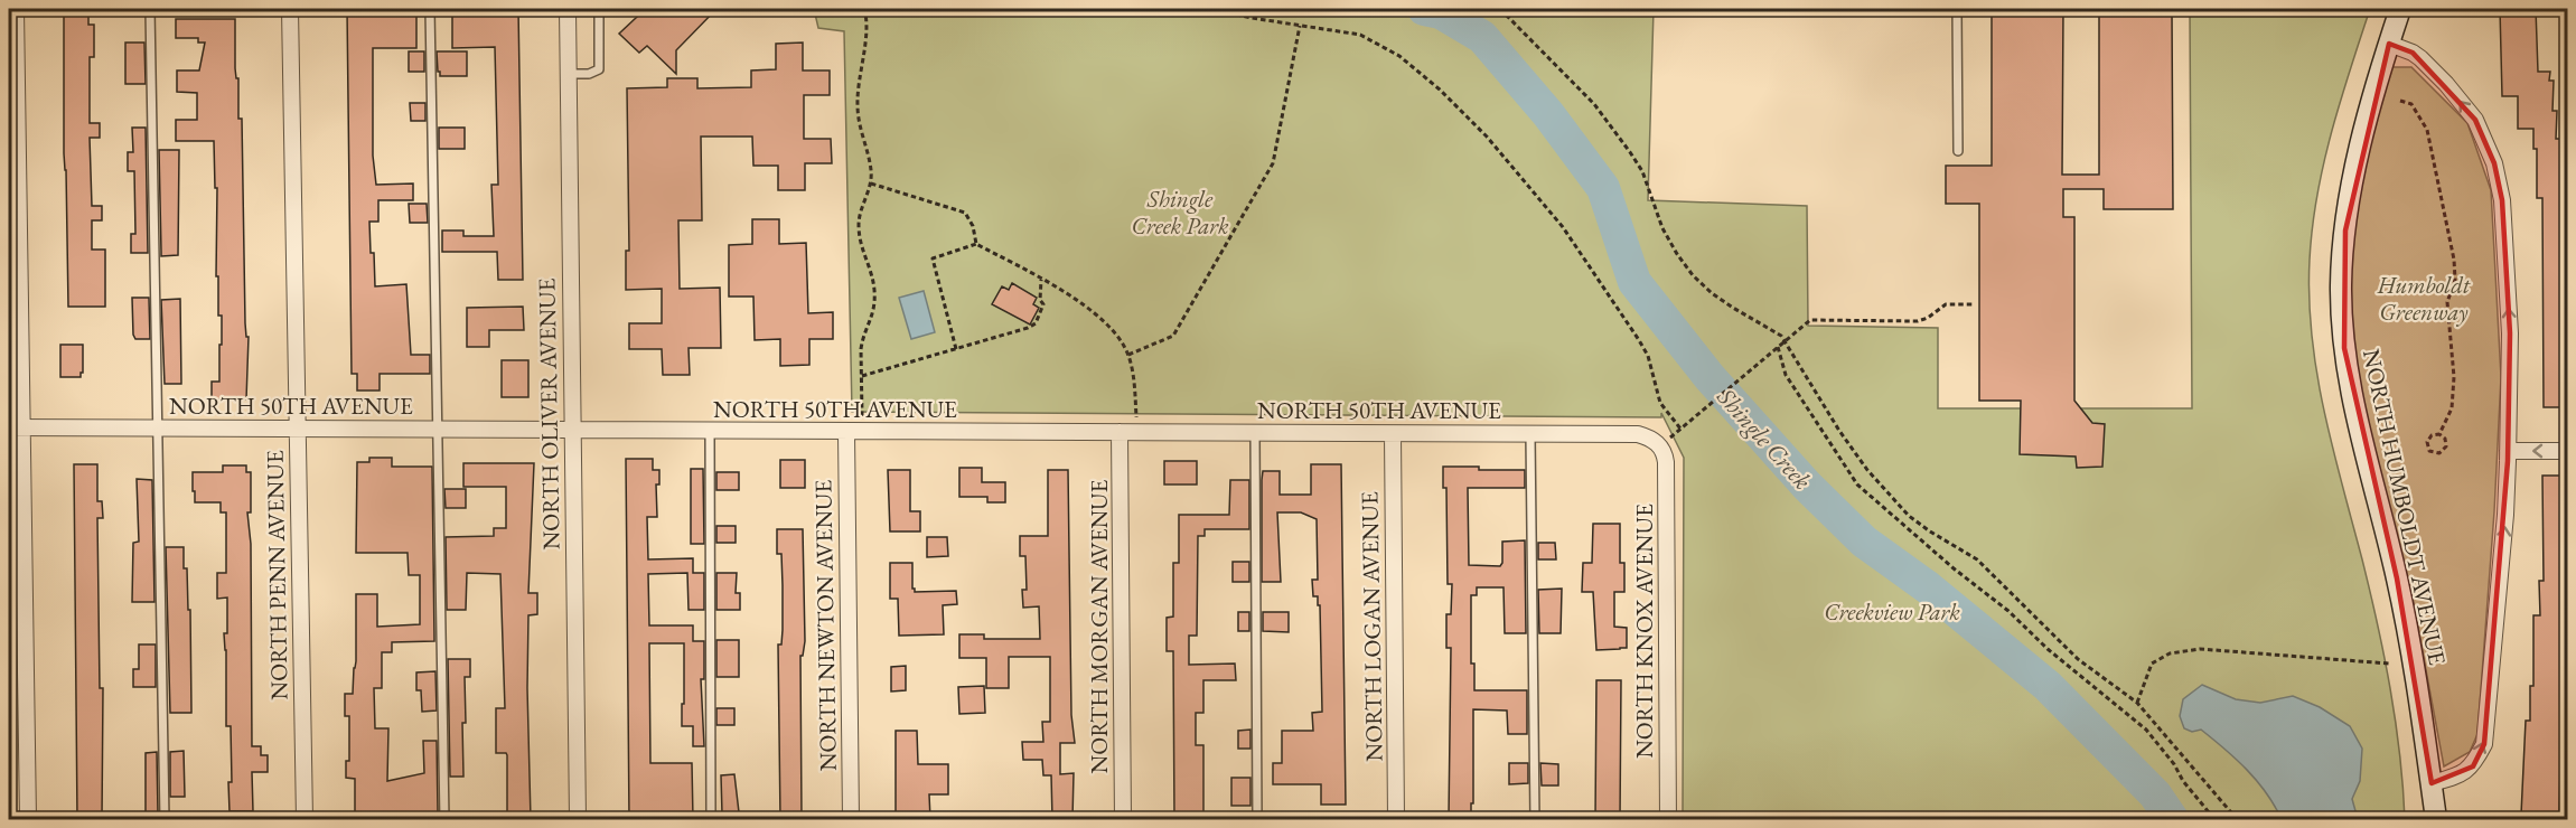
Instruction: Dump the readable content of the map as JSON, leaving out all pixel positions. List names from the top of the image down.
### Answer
{
  "streets": {
    "street": [
      "NORTH 50TH AVENUE",
      "NORTH OLIVER AVENUE",
      "NORTH HUMBOLDT AVENUE",
      "NORTH PENN AVENUE",
      "NORTH NEWTON AVENUE",
      "NORTH MORGAN AVENUE",
      "NORTH LOGAN AVENUE",
      "NORTH KNOX AVENUE"
    ]
  },
  "crossings": [
    ["NORTH 50TH AVENUE", "NORTH OLIVER AVENUE"],
    ["NORTH 50TH AVENUE", "NORTH PENN AVENUE"],
    ["NORTH 50TH AVENUE", "NORTH NEWTON AVENUE"],
    ["NORTH 50TH AVENUE", "NORTH MORGAN AVENUE"],
    ["NORTH 50TH AVENUE", "NORTH LOGAN AVENUE"],
    ["NORTH 50TH AVENUE", "NORTH KNOX AVENUE"]
  ],
  "water": ["Shingle Creek"],
  "parks": ["Shingle Creek Park", "Humboldt Greenway", "Creekview Park"]
}
